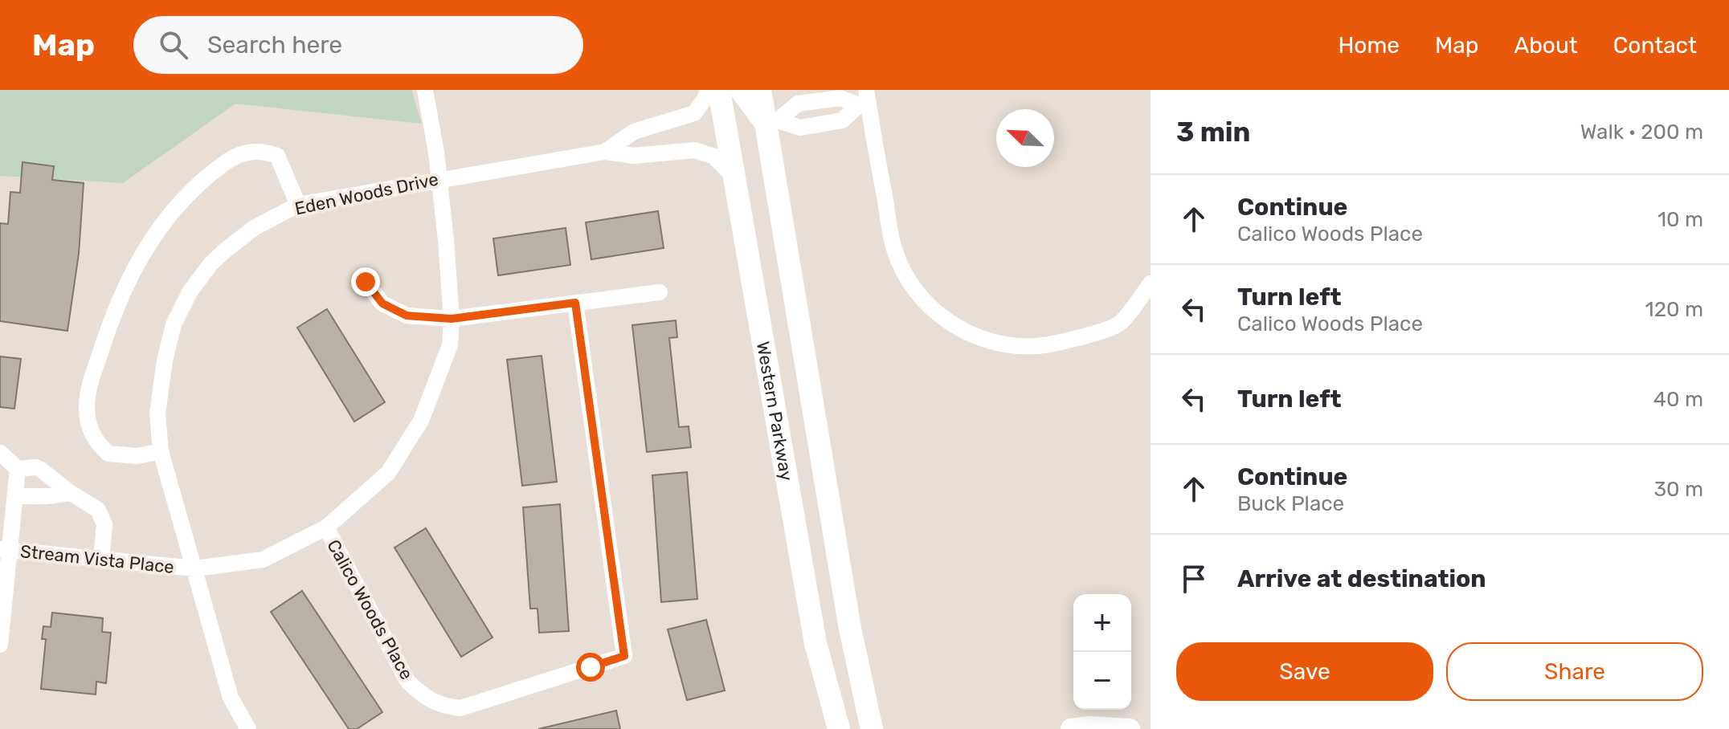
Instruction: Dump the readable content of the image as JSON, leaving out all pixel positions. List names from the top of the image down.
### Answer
{
  "streets": {
    "main road": ["Western Parkway"],
    "street": ["Eden Woods Drive", "Stream Vista Place", "Calico Woods Place"]
  },
  "crossings": [
    ["Eden Woods Drive", "Western Parkway"],
    ["Eden Woods Drive", "Stream Vista Place"],
    ["Stream Vista Place", "Calico Woods Place"]
  ],
  "north": "top left",
  "page": {
    "header": "Map",
    "search": "Search here",
    "nav": [
      "Home",
      "Map",
      "About",
      "Contact"
    ],
    "heading": ["3 min", "Walk · 200 m"],
    "list": [
      ["Continue", "Calico Woods Place", "10 m"],
      ["Turn left", "Calico Woods Place", "120 m"],
      ["Turn left", "40 m"],
      ["Continue", "Buck Place", "30 m"],
      "Arrive at destination"
    ],
    "map_buttons": ["+", "−"],
    "buttons": ["Save", "Share"]
  }
}
